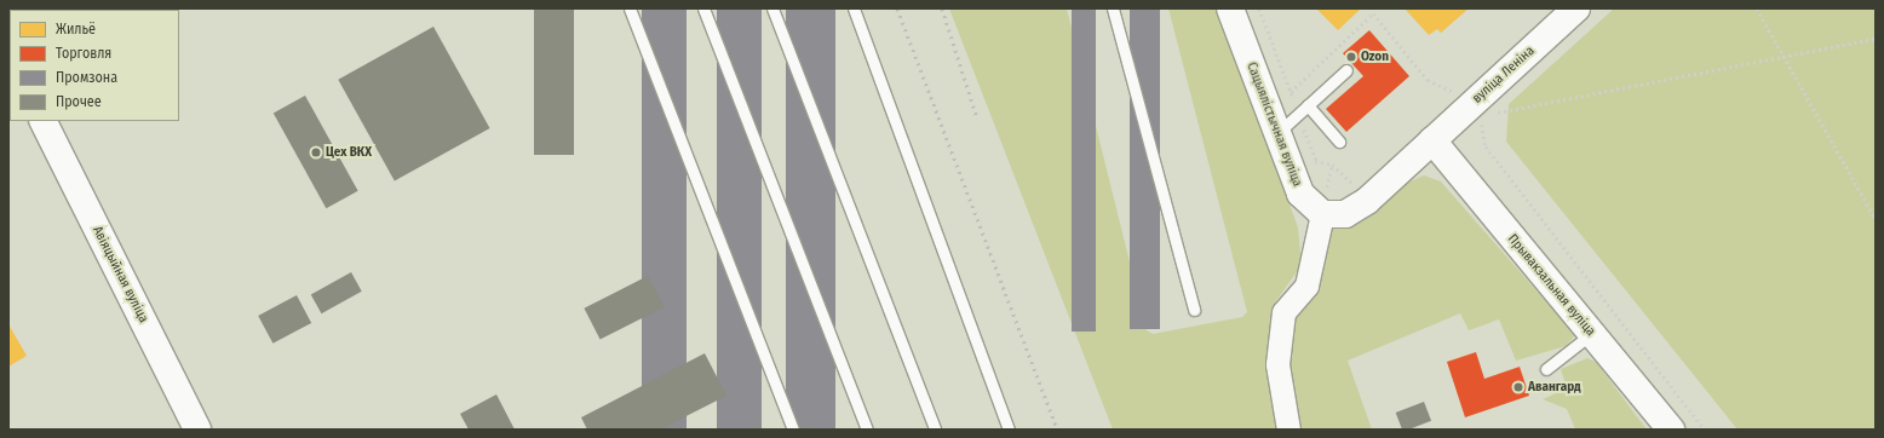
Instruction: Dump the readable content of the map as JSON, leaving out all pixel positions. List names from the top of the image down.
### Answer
{
  "streets": {
    "street": [
      "вуліца Леніна",
      "Сацыялістычная вуліца",
      "Авіяцыйная вуліца",
      "Прывакзальная вуліца"
    ]
  },
  "crossings": [
    ["вуліца Леніна", "Прывакзальная вуліца"]
  ],
  "places": ["Ozon", "Цех ВКХ", "Авангард"],
  "legend": [
    "Жильё",
    "Торговля",
    "Промзона",
    "Прочее"
  ]
}
